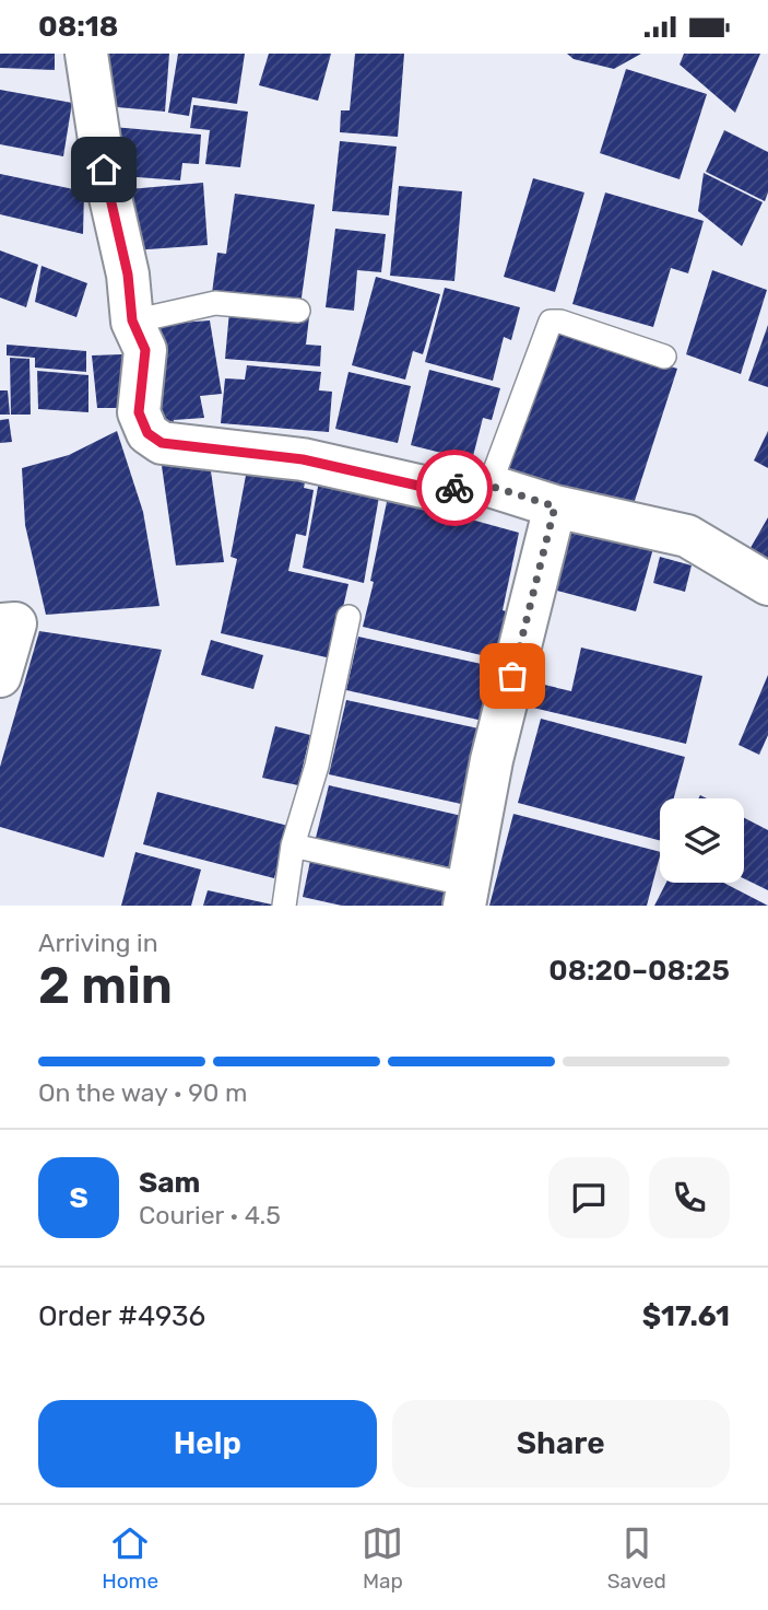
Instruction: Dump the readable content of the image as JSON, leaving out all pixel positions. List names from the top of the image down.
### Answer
{
  "page": {
    "status": "08:18",
    "heading": ["2 min", "Arriving in", "08:20–08:25"],
    "panel": [
      "Sam",
      "Courier · 4.5",
      "Order #4936",
      "$17.61"
    ],
    "bar": "On the way · 90 m",
    "round": "S",
    "buttons": ["Help", "Share"],
    "tabs": ["Home", "Map", "Saved"]
  }
}
